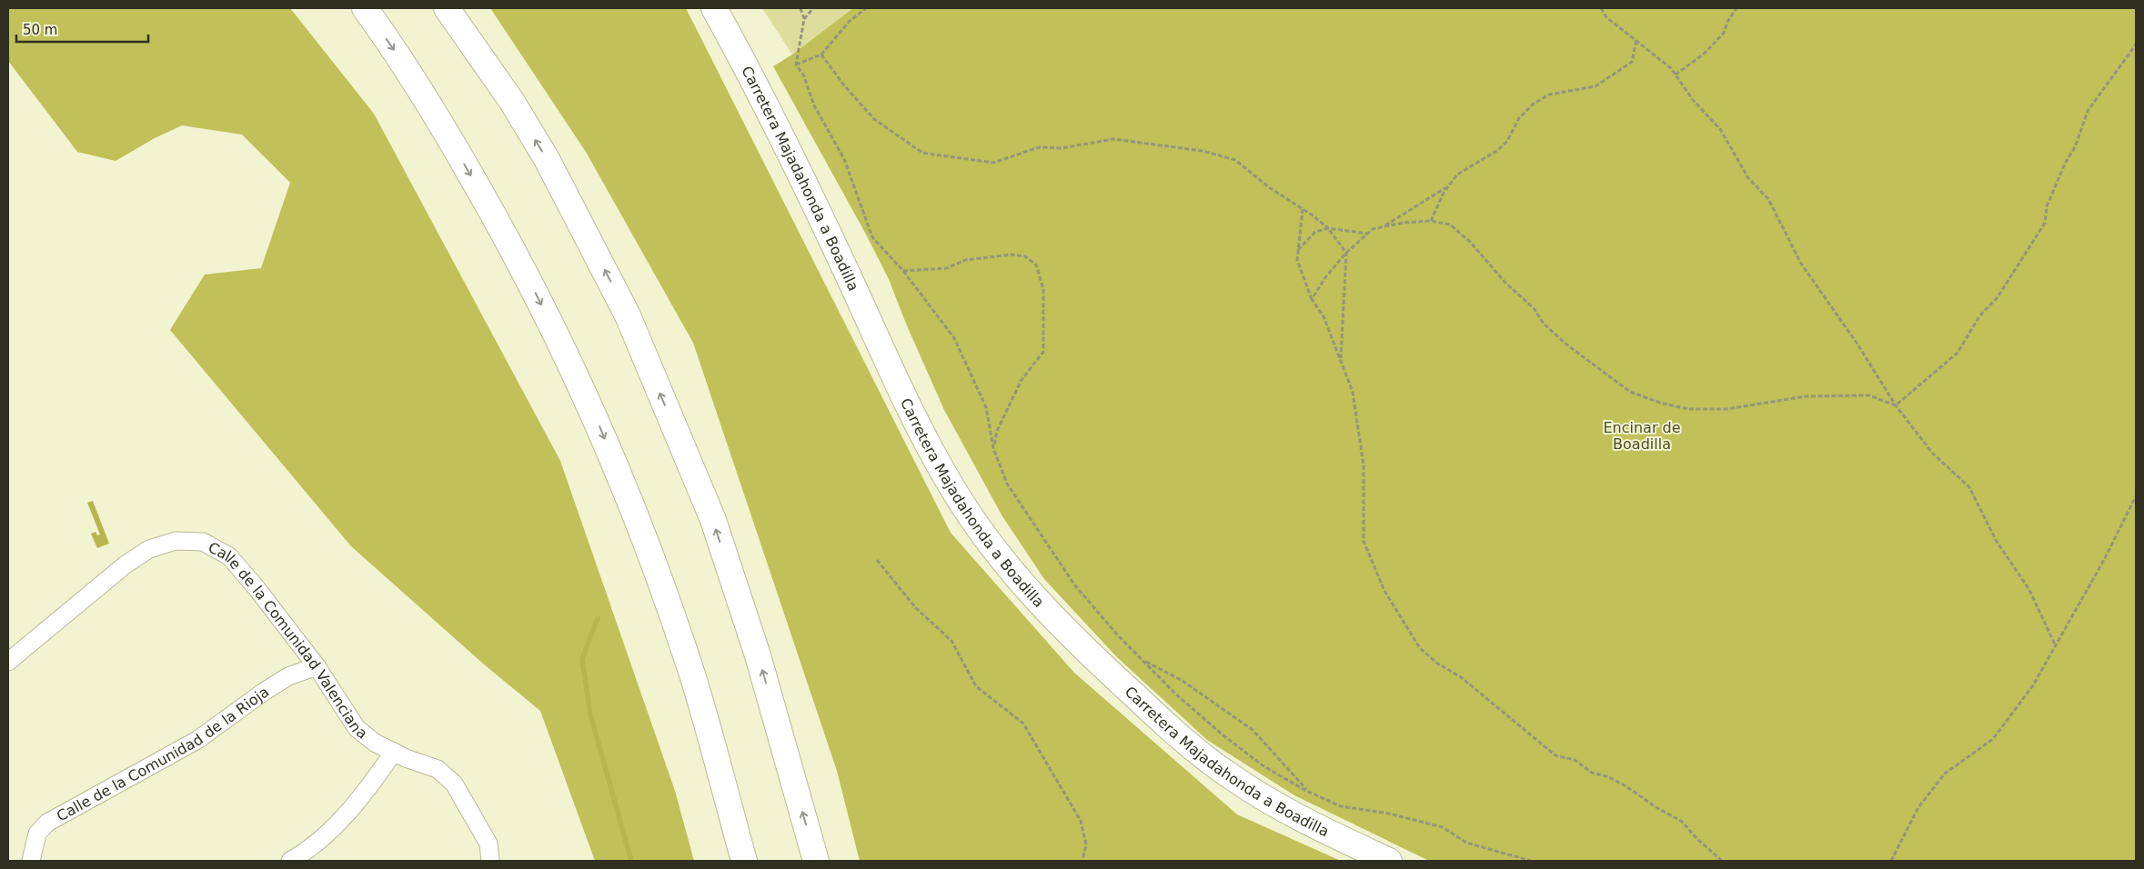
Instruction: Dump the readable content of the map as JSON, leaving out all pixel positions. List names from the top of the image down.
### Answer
{
  "streets": {
    "main road": ["Carretera Majadahonda a Boadilla"],
    "street": ["Calle de la Comunidad Valenciana", "Calle de la Comunidad de la Rioja"]
  },
  "crossings": [
    ["Calle de la Comunidad Valenciana", "Calle de la Comunidad de la Rioja"]
  ],
  "parks": ["Encinar de Boadilla"],
  "scale_bar": "50 m"
}
